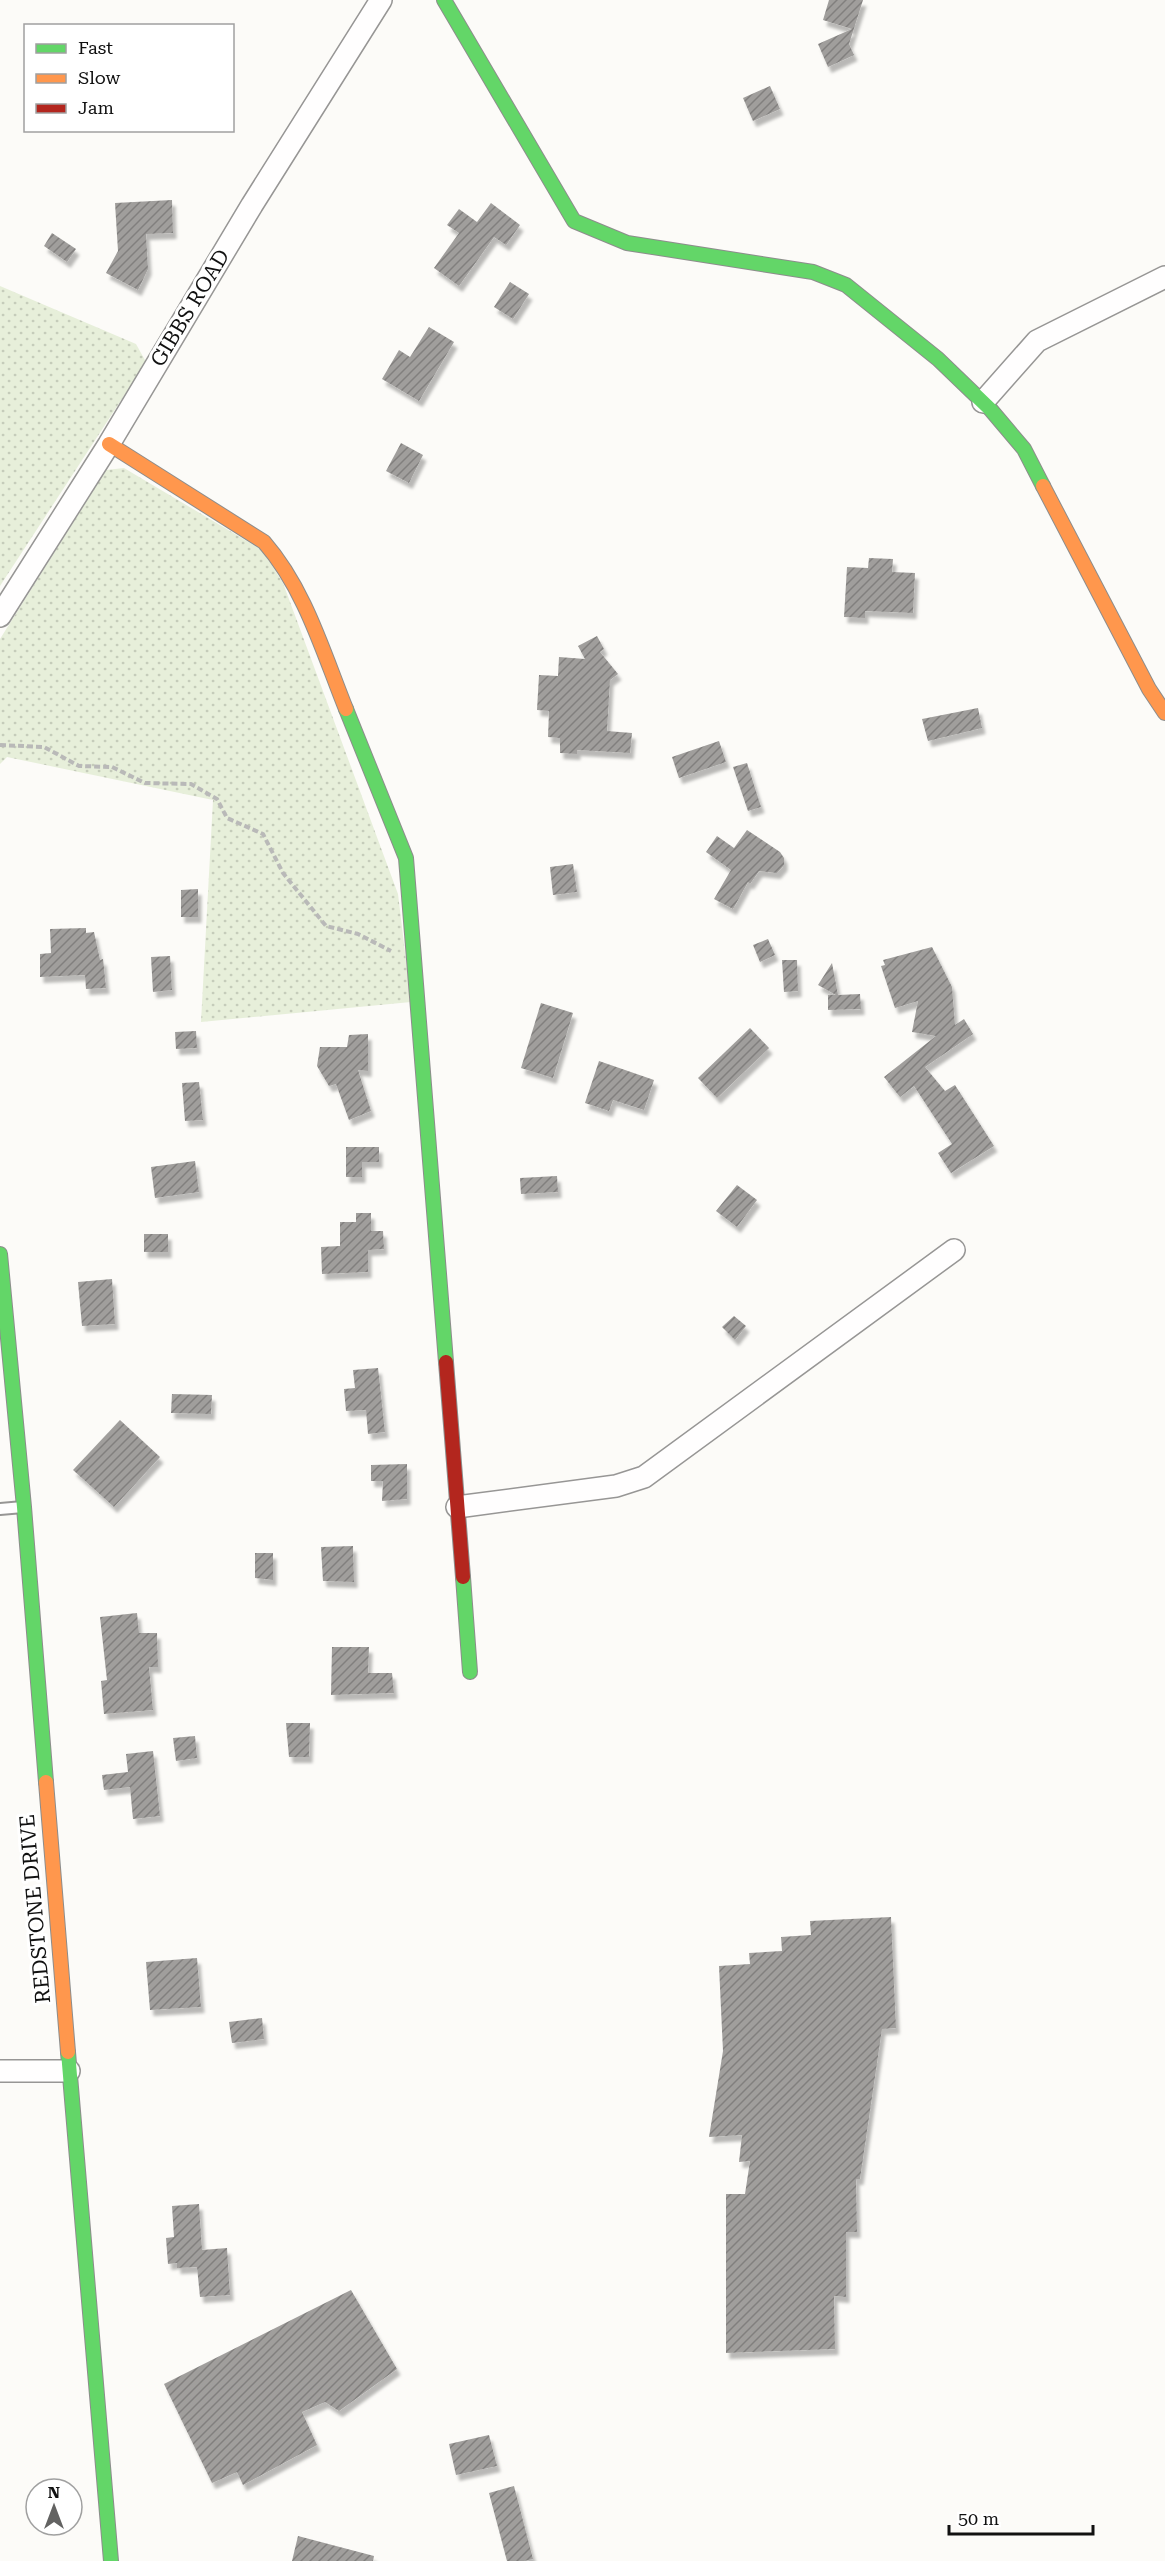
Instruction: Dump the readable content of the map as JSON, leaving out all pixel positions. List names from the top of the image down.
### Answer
{
  "streets": {
    "street": ["GIBBS ROAD", "REDSTONE DRIVE"]
  },
  "legend": ["Fast", "Slow", "Jam"],
  "scale_bar": "50 m",
  "north": "top"
}
